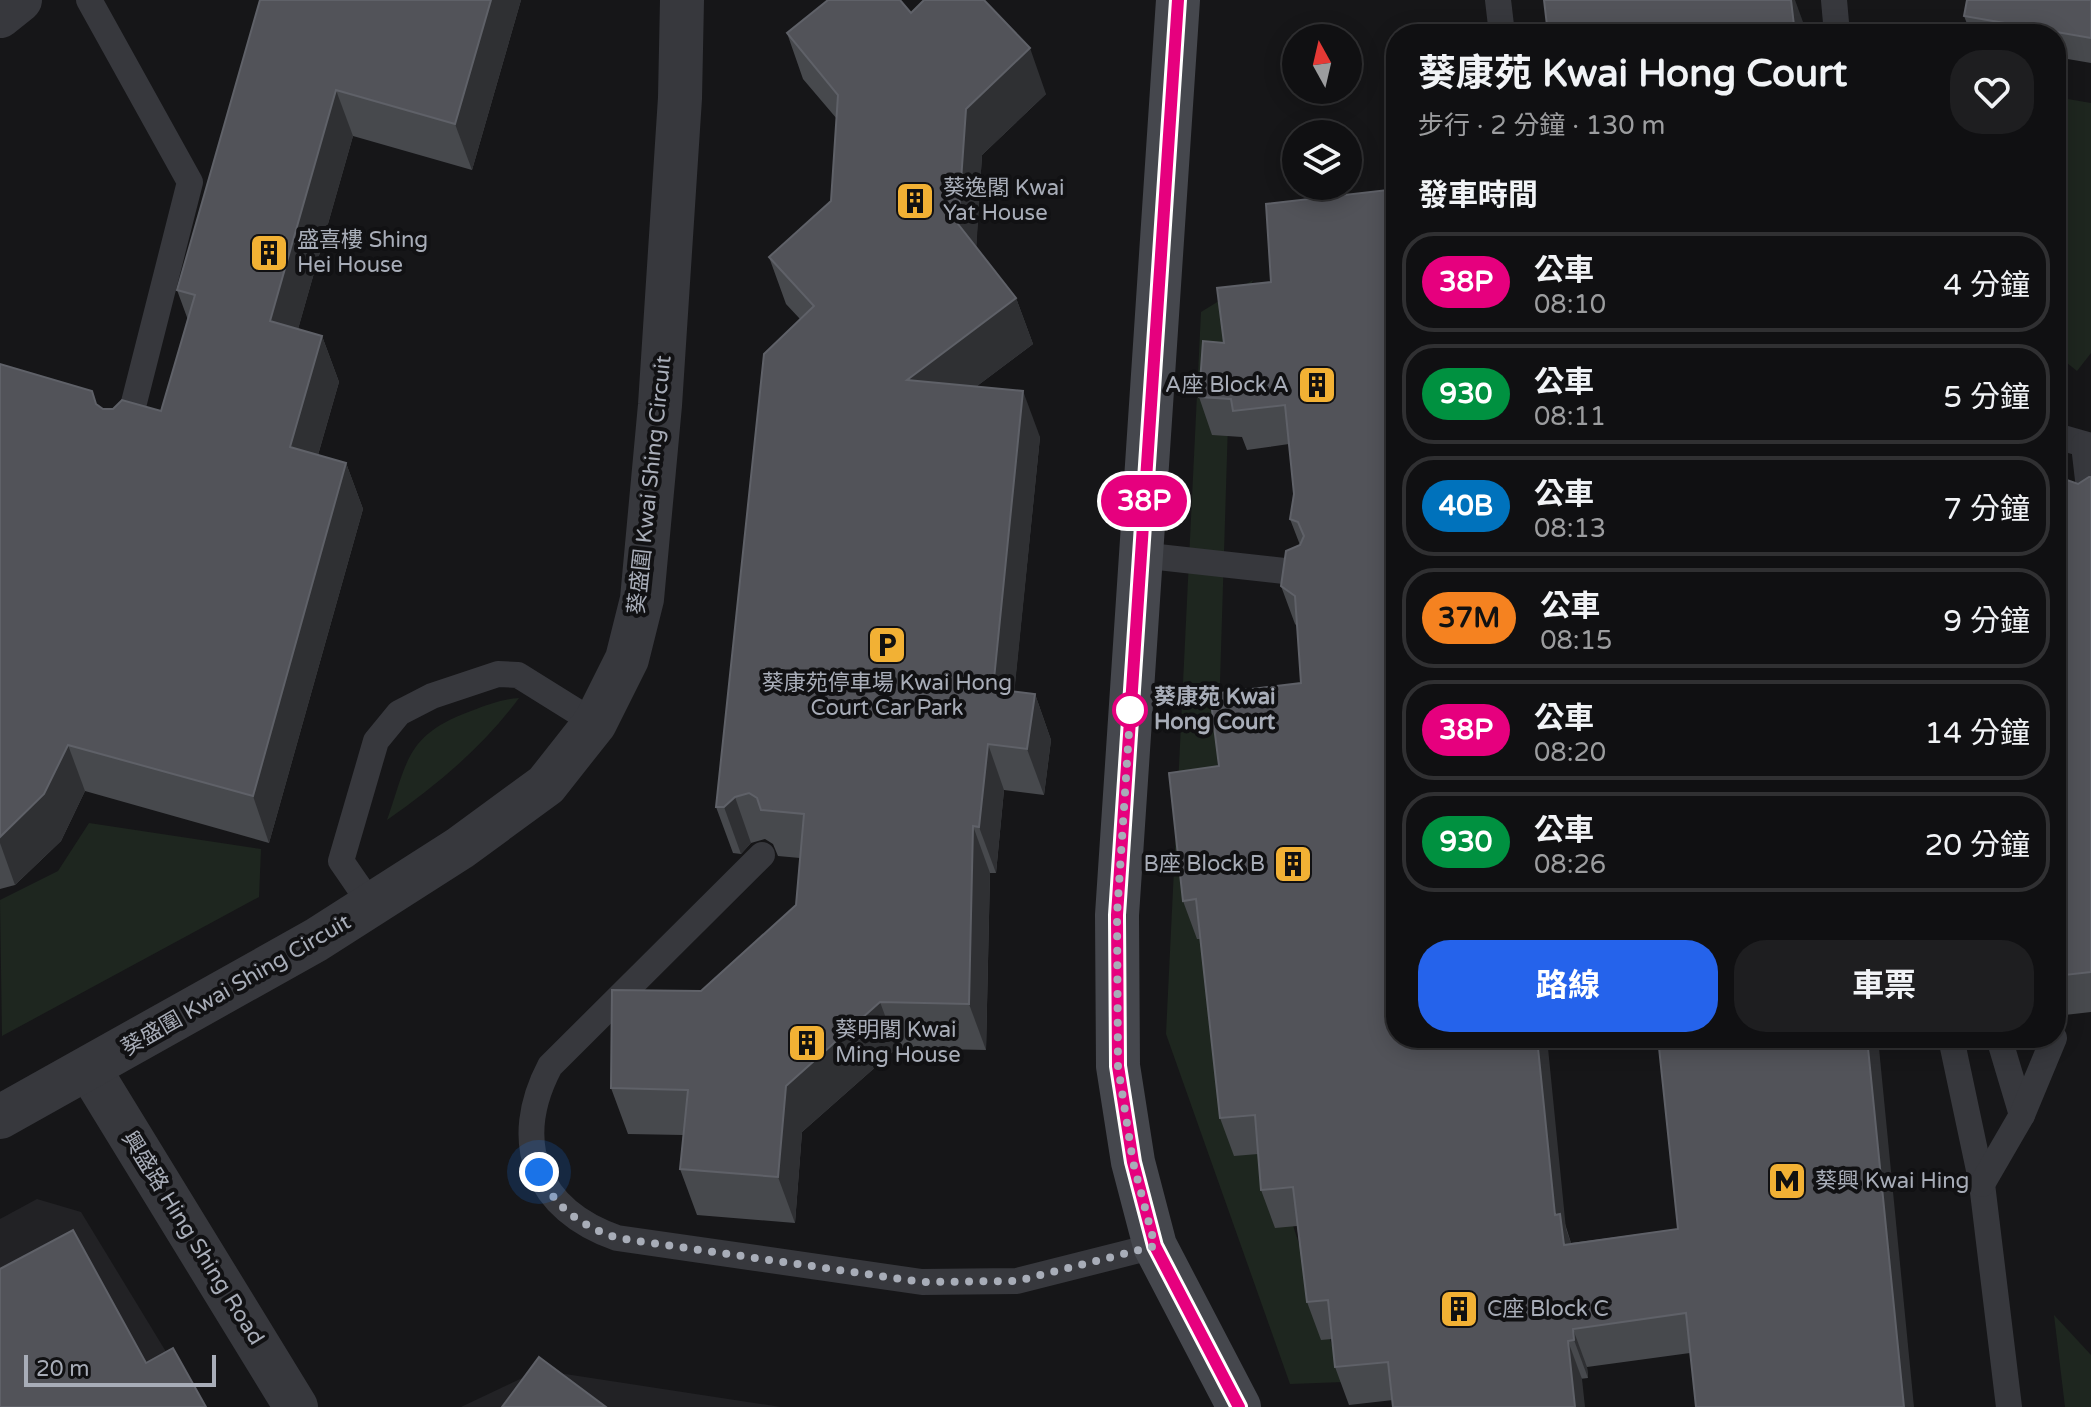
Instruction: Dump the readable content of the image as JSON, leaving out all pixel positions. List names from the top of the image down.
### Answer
{
  "streets": {
    "street": ["葵盛圍 Kwai Shing Circuit", "興盛路 Hing Shing Road"]
  },
  "crossings": [
    ["葵盛圍 Kwai Shing Circuit", "興盛路 Hing Shing Road"]
  ],
  "places": {
    "building": [
      "葵逸閣 Kwai Yat House",
      "盛喜樓 Shing Hei House",
      "A座 Block A",
      "B座 Block B",
      "葵明閣 Kwai Ming House",
      "C座 Block C"
    ],
    "parking": ["葵康苑停車場 Kwai Hong Court Car Park"],
    "other": ["葵康苑 Kwai Hong Court"],
    "metro station": ["葵興 Kwai Hing"]
  },
  "lines": ["bus line 38P"],
  "scale_bar": "20 m",
  "north": "top",
  "page": {
    "on_map": "38P",
    "heading": [
      ["葵康苑 Kwai Hong Court", "步行 · 2 分鐘 · 130 m"],
      "發車時間"
    ],
    "list": [
      {
        "mark": "38P",
        "name": "公車",
        "note": "08:10",
        "value": "4 分鐘"
      },
      {
        "mark": "930",
        "name": "公車",
        "note": "08:11",
        "value": "5 分鐘"
      },
      {
        "mark": "40B",
        "name": "公車",
        "note": "08:13",
        "value": "7 分鐘"
      },
      {
        "mark": "37M",
        "name": "公車",
        "note": "08:15",
        "value": "9 分鐘"
      },
      {
        "mark": "38P",
        "name": "公車",
        "note": "08:20",
        "value": "14 分鐘"
      },
      {
        "mark": "930",
        "name": "公車",
        "note": "08:26",
        "value": "20 分鐘"
      }
    ],
    "buttons": ["路線", "車票"],
    "scale": "20 m"
  }
}
